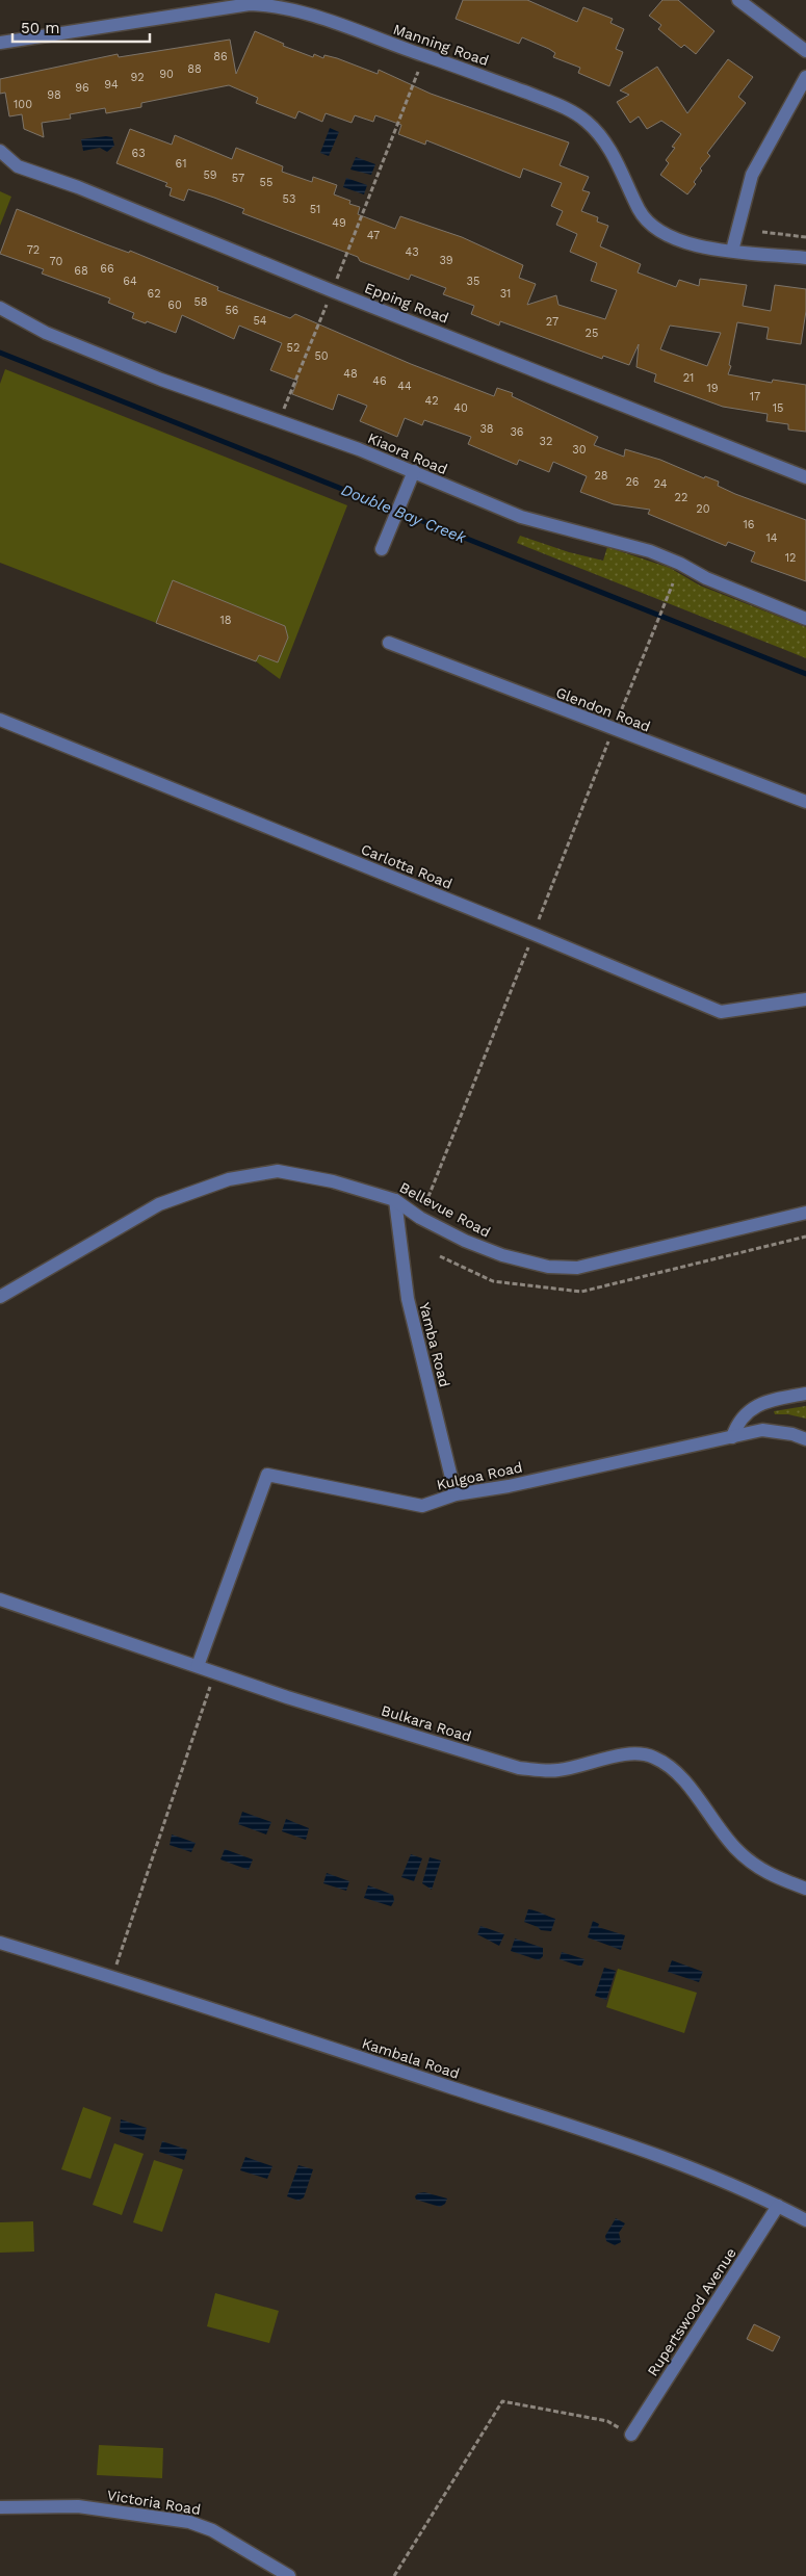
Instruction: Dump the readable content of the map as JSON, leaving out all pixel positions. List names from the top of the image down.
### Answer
{
  "streets": {
    "street": [
      "Manning Road",
      "Epping Road",
      "Kiaora Road",
      "Glendon Road",
      "Carlotta Road",
      "Bellevue Road",
      "Yamba Road",
      "Kulgoa Road",
      "Bulkara Road",
      "Kambala Road",
      "Rupertswood Avenue",
      "Victoria Road"
    ]
  },
  "crossings": [
    ["Bellevue Road", "Yamba Road"],
    ["Yamba Road", "Kulgoa Road"],
    ["Kulgoa Road", "Bulkara Road"],
    ["Kambala Road", "Rupertswood Avenue"]
  ],
  "water": ["Double Bay Creek"],
  "house_numbers": [
    "86",
    "88",
    "90",
    "92",
    "94",
    "96",
    "98",
    "100",
    "63",
    "61",
    "59",
    "57",
    "55",
    "53",
    "51",
    "49",
    "47",
    "72",
    "43",
    "39",
    "70",
    "66",
    "68",
    "64",
    "35",
    "62",
    "31",
    "58",
    "60",
    "56",
    "54",
    "27",
    "25",
    "52",
    "50",
    "48",
    "21",
    "46",
    "44",
    "19",
    "17",
    "42",
    "40",
    "15",
    "38",
    "36",
    "32",
    "30",
    "28",
    "26",
    "24",
    "22",
    "20",
    "16",
    "14",
    "12",
    "18"
  ],
  "scale_bar": "50 m"
}
